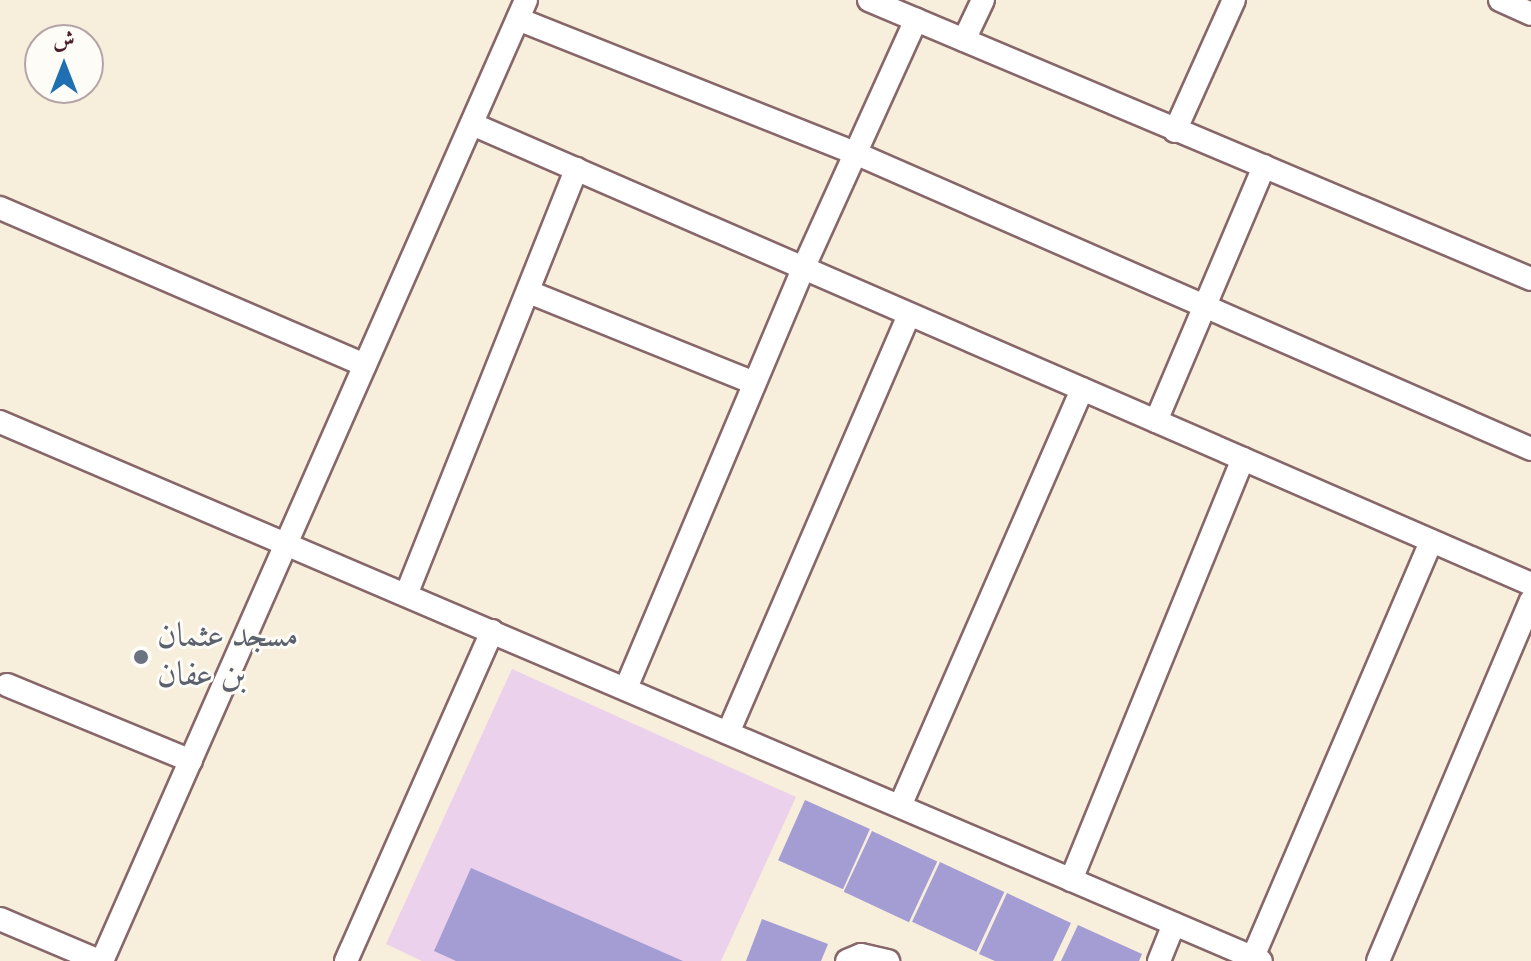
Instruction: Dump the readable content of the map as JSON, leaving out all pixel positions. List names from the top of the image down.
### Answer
{
  "places": ["مسجد عثمان بن عفان"],
  "north": "top"
}
